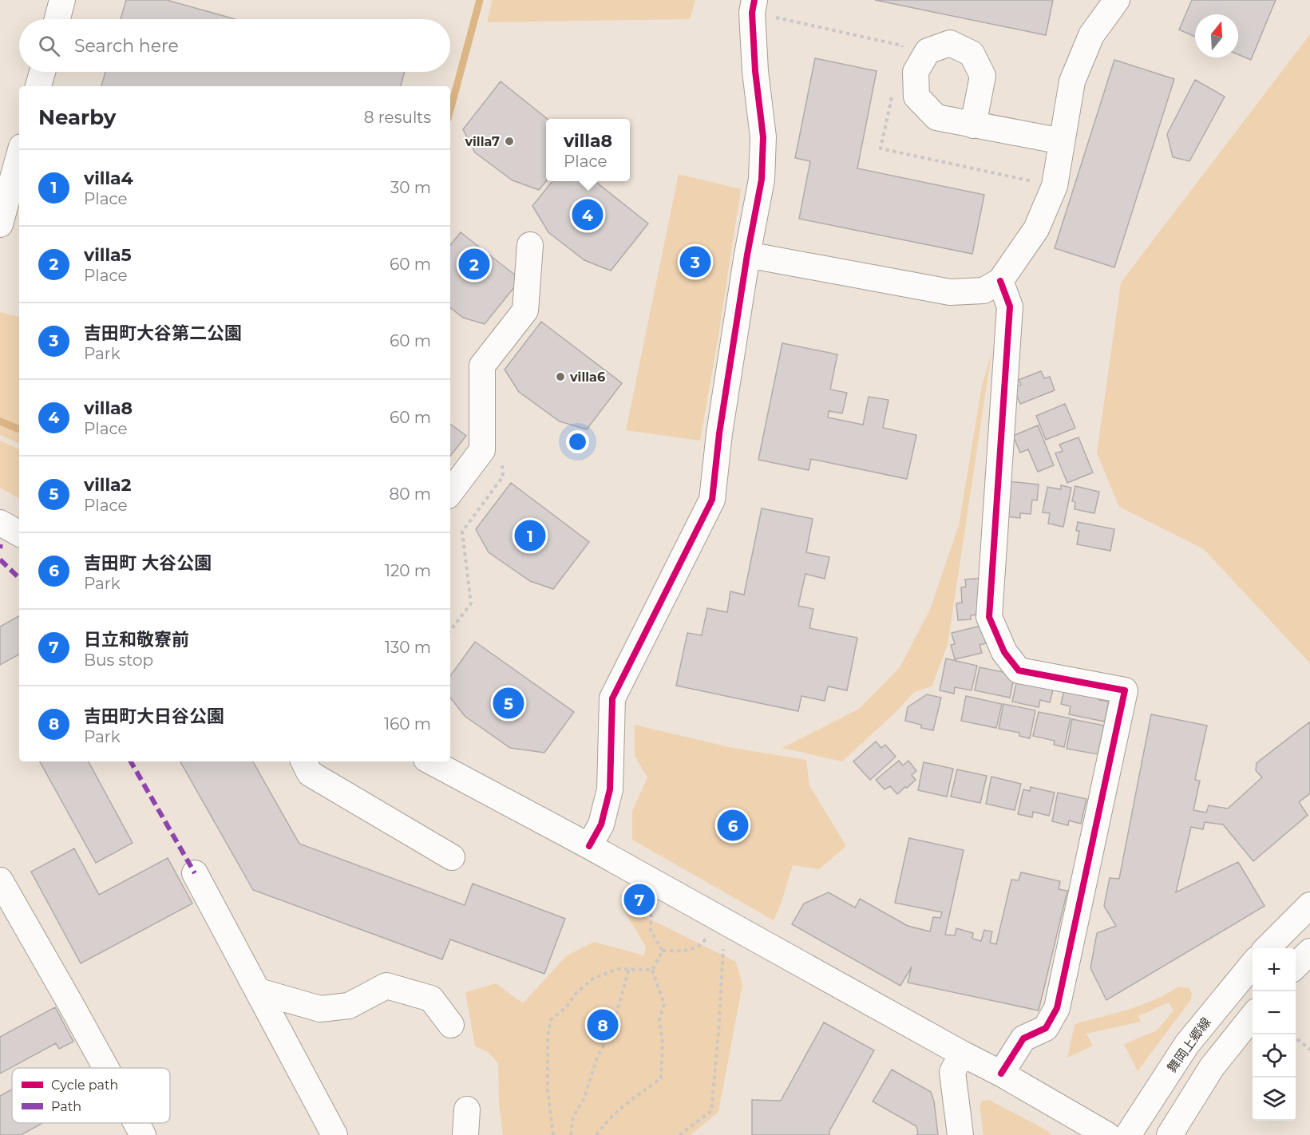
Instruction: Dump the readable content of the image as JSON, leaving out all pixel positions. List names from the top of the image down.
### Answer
{
  "streets": {
    "street": ["舞岡上郷線"]
  },
  "places": ["villa7", "villa6"],
  "legend": ["Cycle path", "Path"],
  "north": "top",
  "page": {
    "search": "Search here",
    "heading": ["Nearby", "8 results"],
    "popup": ["villa8", "Place"],
    "list": [
      {
        "mark": "1",
        "name": "villa4",
        "note": "Place",
        "value": "30 m"
      },
      {
        "mark": "2",
        "name": "villa5",
        "note": "Place",
        "value": "60 m"
      },
      {
        "mark": "3",
        "name": "吉田町大谷第二公園",
        "note": "Park",
        "value": "60 m"
      },
      {
        "mark": "4",
        "name": "villa8",
        "note": "Place",
        "value": "60 m"
      },
      {
        "mark": "5",
        "name": "villa2",
        "note": "Place",
        "value": "80 m"
      },
      {
        "mark": "6",
        "name": "吉田町 大谷公園",
        "note": "Park",
        "value": "120 m"
      },
      {
        "mark": "7",
        "name": "日立和敬寮前",
        "note": "Bus stop",
        "value": "130 m"
      },
      {
        "mark": "8",
        "name": "吉田町大日谷公園",
        "note": "Park",
        "value": "160 m"
      }
    ],
    "pins": [
      "4",
      "3",
      "2",
      "1",
      "5",
      "6",
      "7",
      "8"
    ],
    "map_buttons": ["+", "−"]
  }
}
